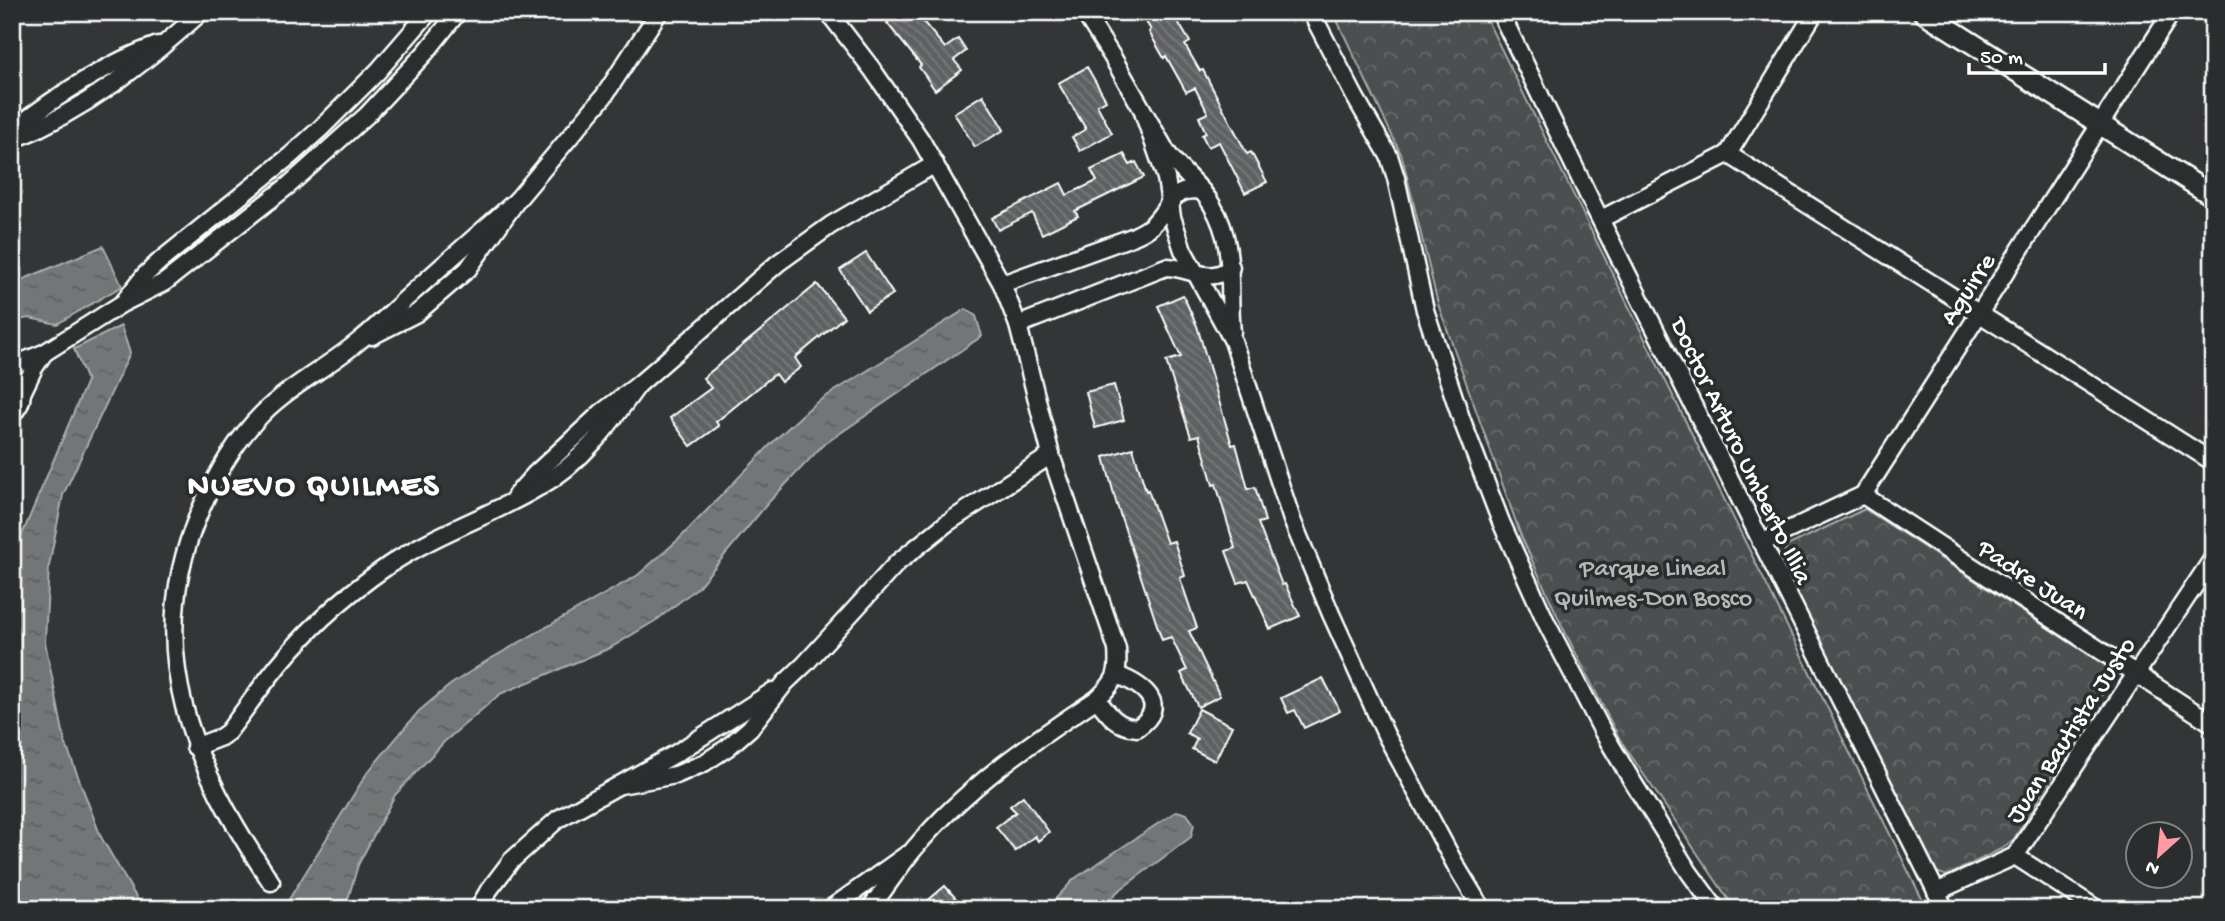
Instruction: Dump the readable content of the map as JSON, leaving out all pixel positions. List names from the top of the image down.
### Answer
{
  "streets": {
    "street": [
      "Aguirre",
      "Doctor Arturo Umberto Illia",
      "Padre Juan",
      "Juan Bautista Justo"
    ]
  },
  "crossings": [
    ["Aguirre", "Padre Juan"],
    ["Doctor Arturo Umberto Illia", "Juan Bautista Justo"],
    ["Padre Juan", "Juan Bautista Justo"]
  ],
  "districts": ["NUEVO QUILMES"],
  "parks": ["Parque Lineal Quilmes-Don Bosco"],
  "scale_bar": "50 m",
  "north": "bottom left"
}
